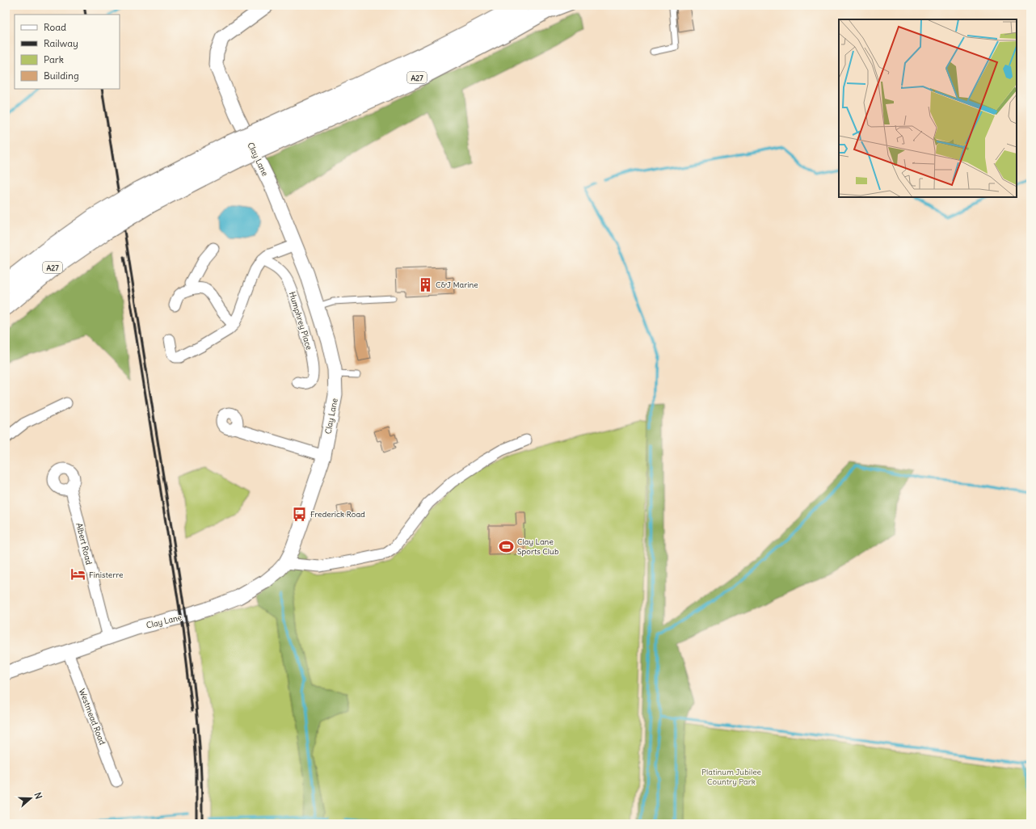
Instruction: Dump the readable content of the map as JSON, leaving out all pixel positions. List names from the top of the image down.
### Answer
{
  "streets": {
    "highway": ["A27"],
    "street": [
      "Clay Lane",
      "Humphrey Place",
      "Albert Road",
      "Westmead Road"
    ]
  },
  "crossings": [
    ["Clay Lane", "Albert Road"],
    ["Clay Lane", "Westmead Road"]
  ],
  "parks": ["Platinum Jubilee Country Park"],
  "places": {
    "building": ["C&J Marine"],
    "bus stop": ["Frederick Road"],
    "sports": ["Clay Lane Sports Club"],
    "hotel": ["Finisterre"]
  },
  "legend": [
    "Road",
    "Railway",
    "Park",
    "Building"
  ],
  "north": "right"
}
